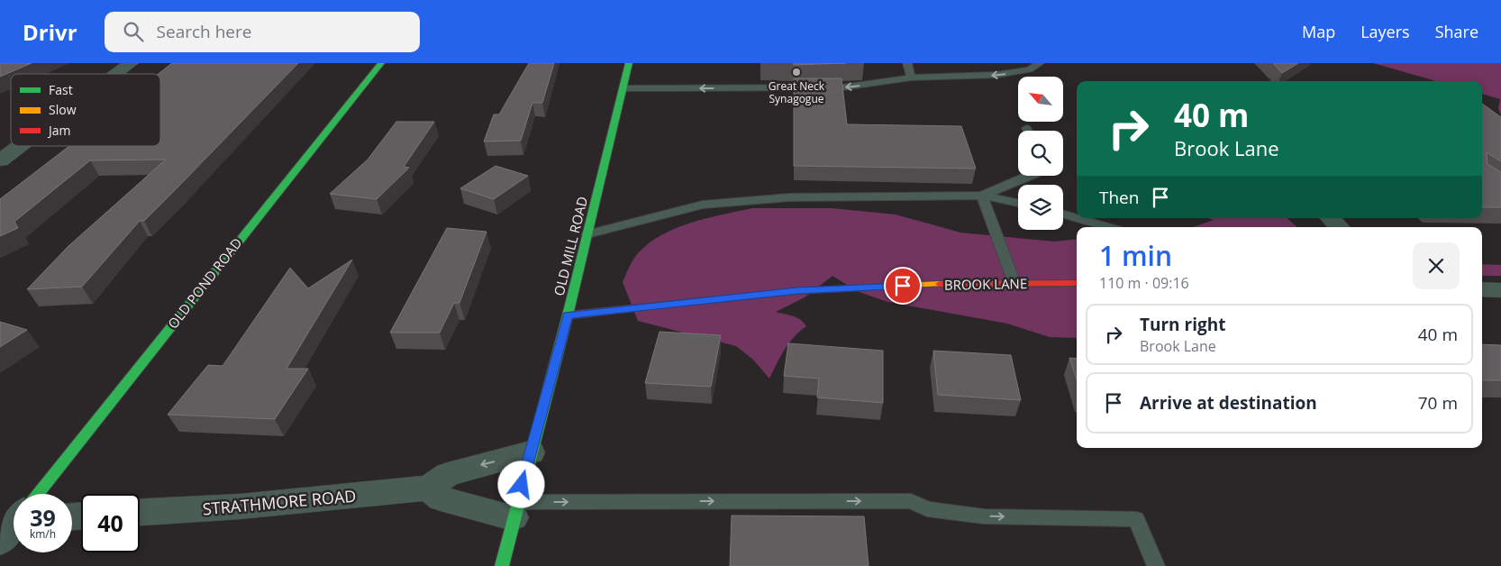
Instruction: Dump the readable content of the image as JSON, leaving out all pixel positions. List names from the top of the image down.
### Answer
{
  "streets": {
    "street": [
      "OLD MILL ROAD",
      "OLD POND ROAD",
      "BROOK LANE",
      "STRATHMORE ROAD"
    ]
  },
  "crossings": [
    ["OLD MILL ROAD", "BROOK LANE"],
    ["OLD MILL ROAD", "STRATHMORE ROAD"]
  ],
  "places": ["Great Neck Synagogue"],
  "legend": ["Fast", "Slow", "Jam"],
  "north": "top left",
  "page": {
    "header": "Drivr",
    "search": "Search here",
    "nav": ["Map", "Layers", "Share"],
    "turn": ["40 m", "Brook Lane"],
    "then": "Then",
    "heading": ["1 min", "110 m · 09:16"],
    "list": [
      {
        "name": "Turn right",
        "note": "Brook Lane",
        "value": "40 m"
      },
      {
        "name": "Arrive at destination",
        "value": "70 m"
      }
    ],
    "speed": "39 km/h",
    "limit": "40"
  }
}
